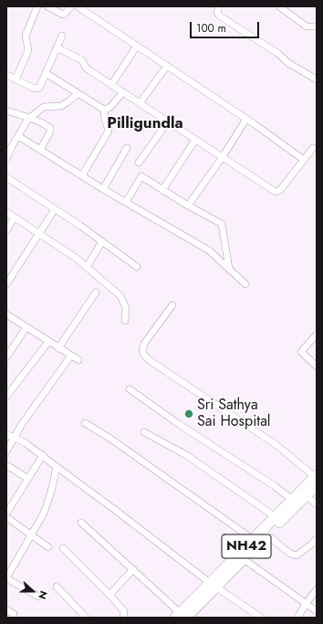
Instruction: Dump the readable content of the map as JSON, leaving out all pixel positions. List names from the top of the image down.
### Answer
{
  "streets": {
    "highway": ["NH42"]
  },
  "districts": ["Pilligundla"],
  "places": ["Sri Sathya Sai Hospital"],
  "scale_bar": "100 m",
  "north": "right"
}
